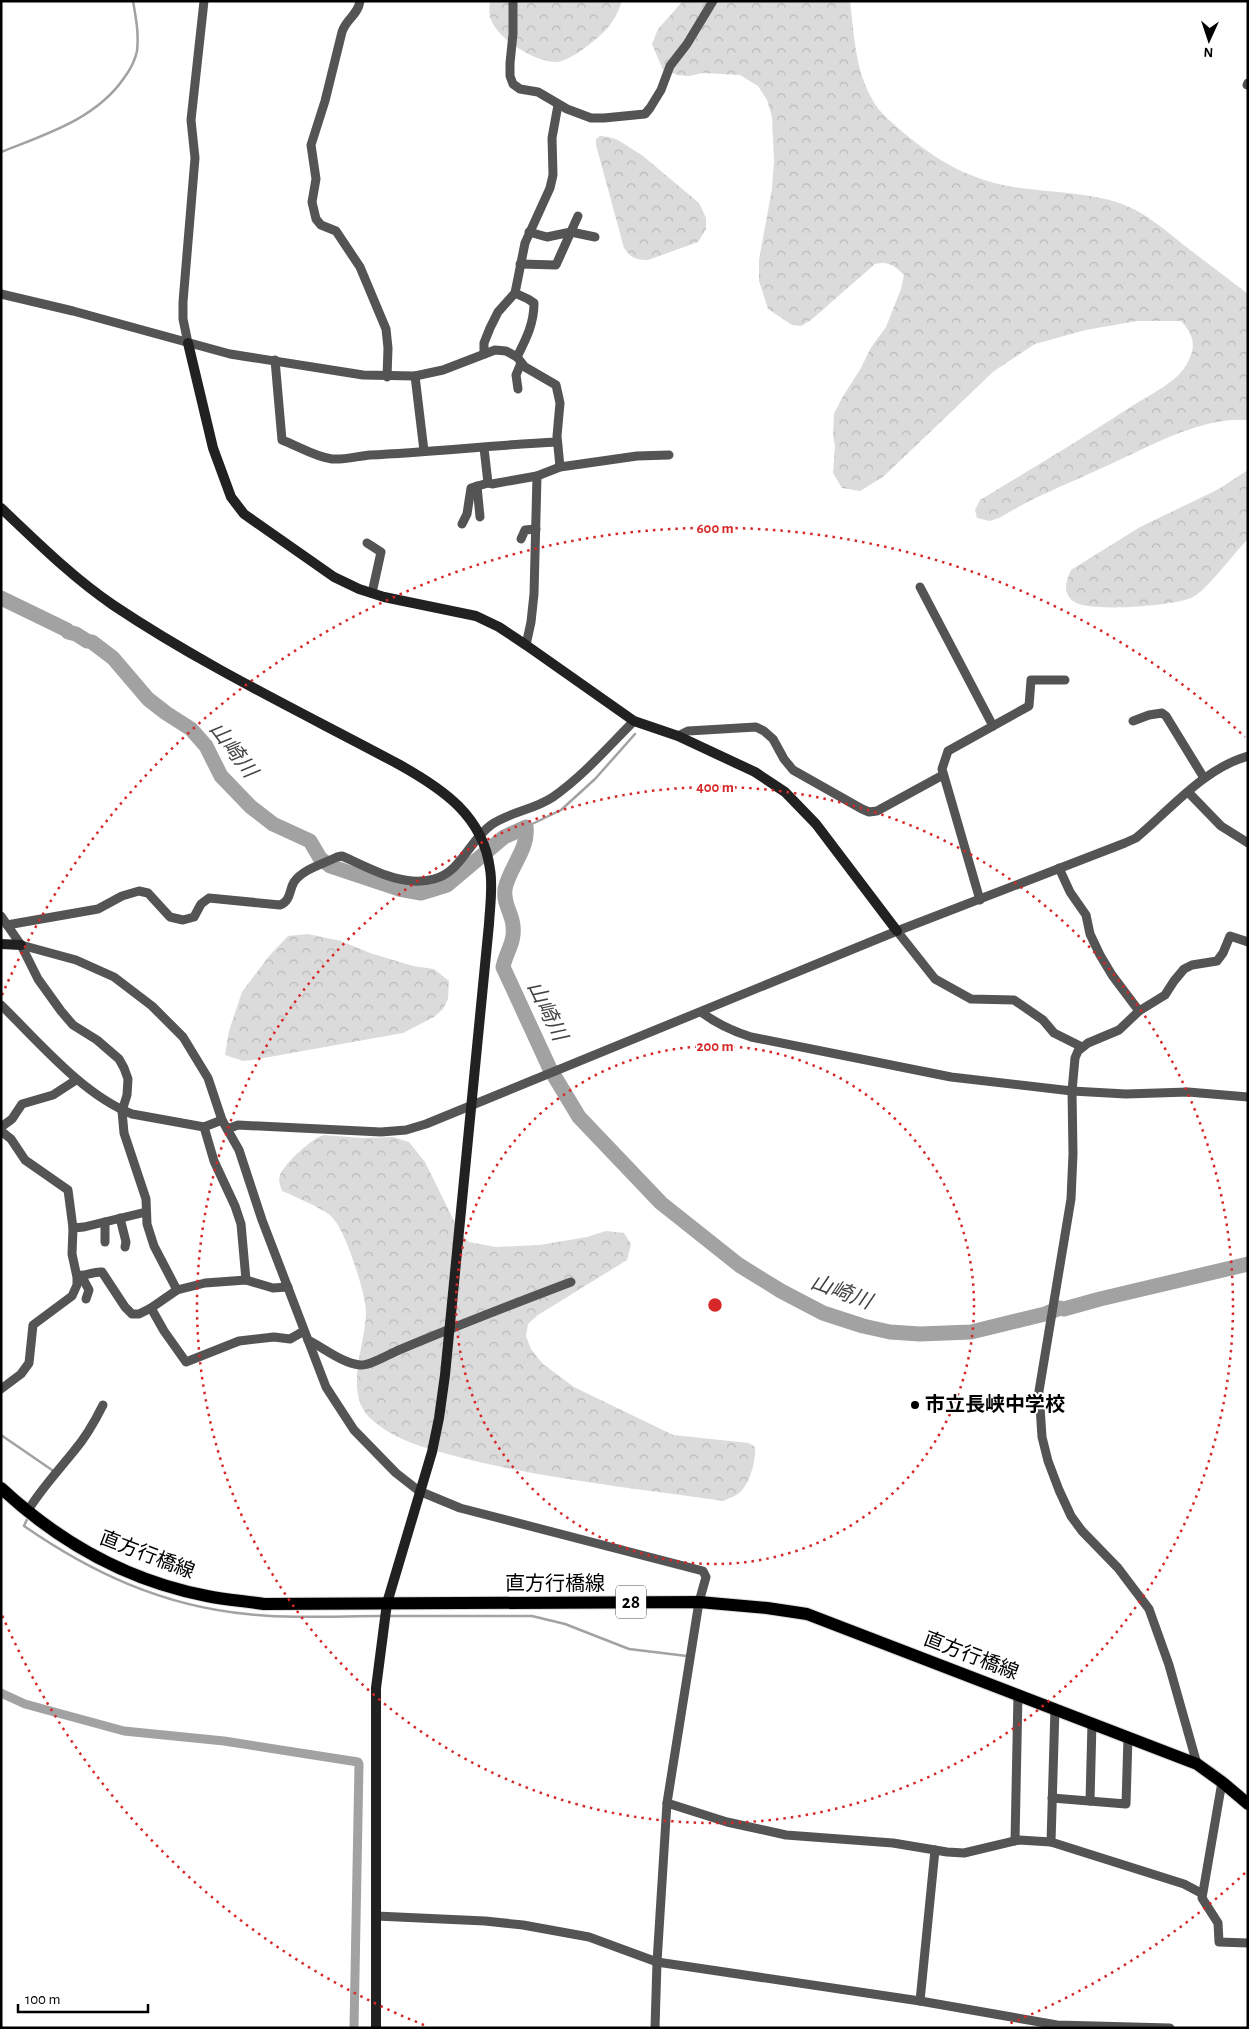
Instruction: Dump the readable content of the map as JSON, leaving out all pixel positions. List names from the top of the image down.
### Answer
{
  "streets": {
    "main road": ["直方行橋線", "28"]
  },
  "water": ["山崎川"],
  "places": ["市立長峡中学校"],
  "scale_bar": "100 m",
  "north": "bottom",
  "rings": ["600 m", "400 m", "200 m"]
}
